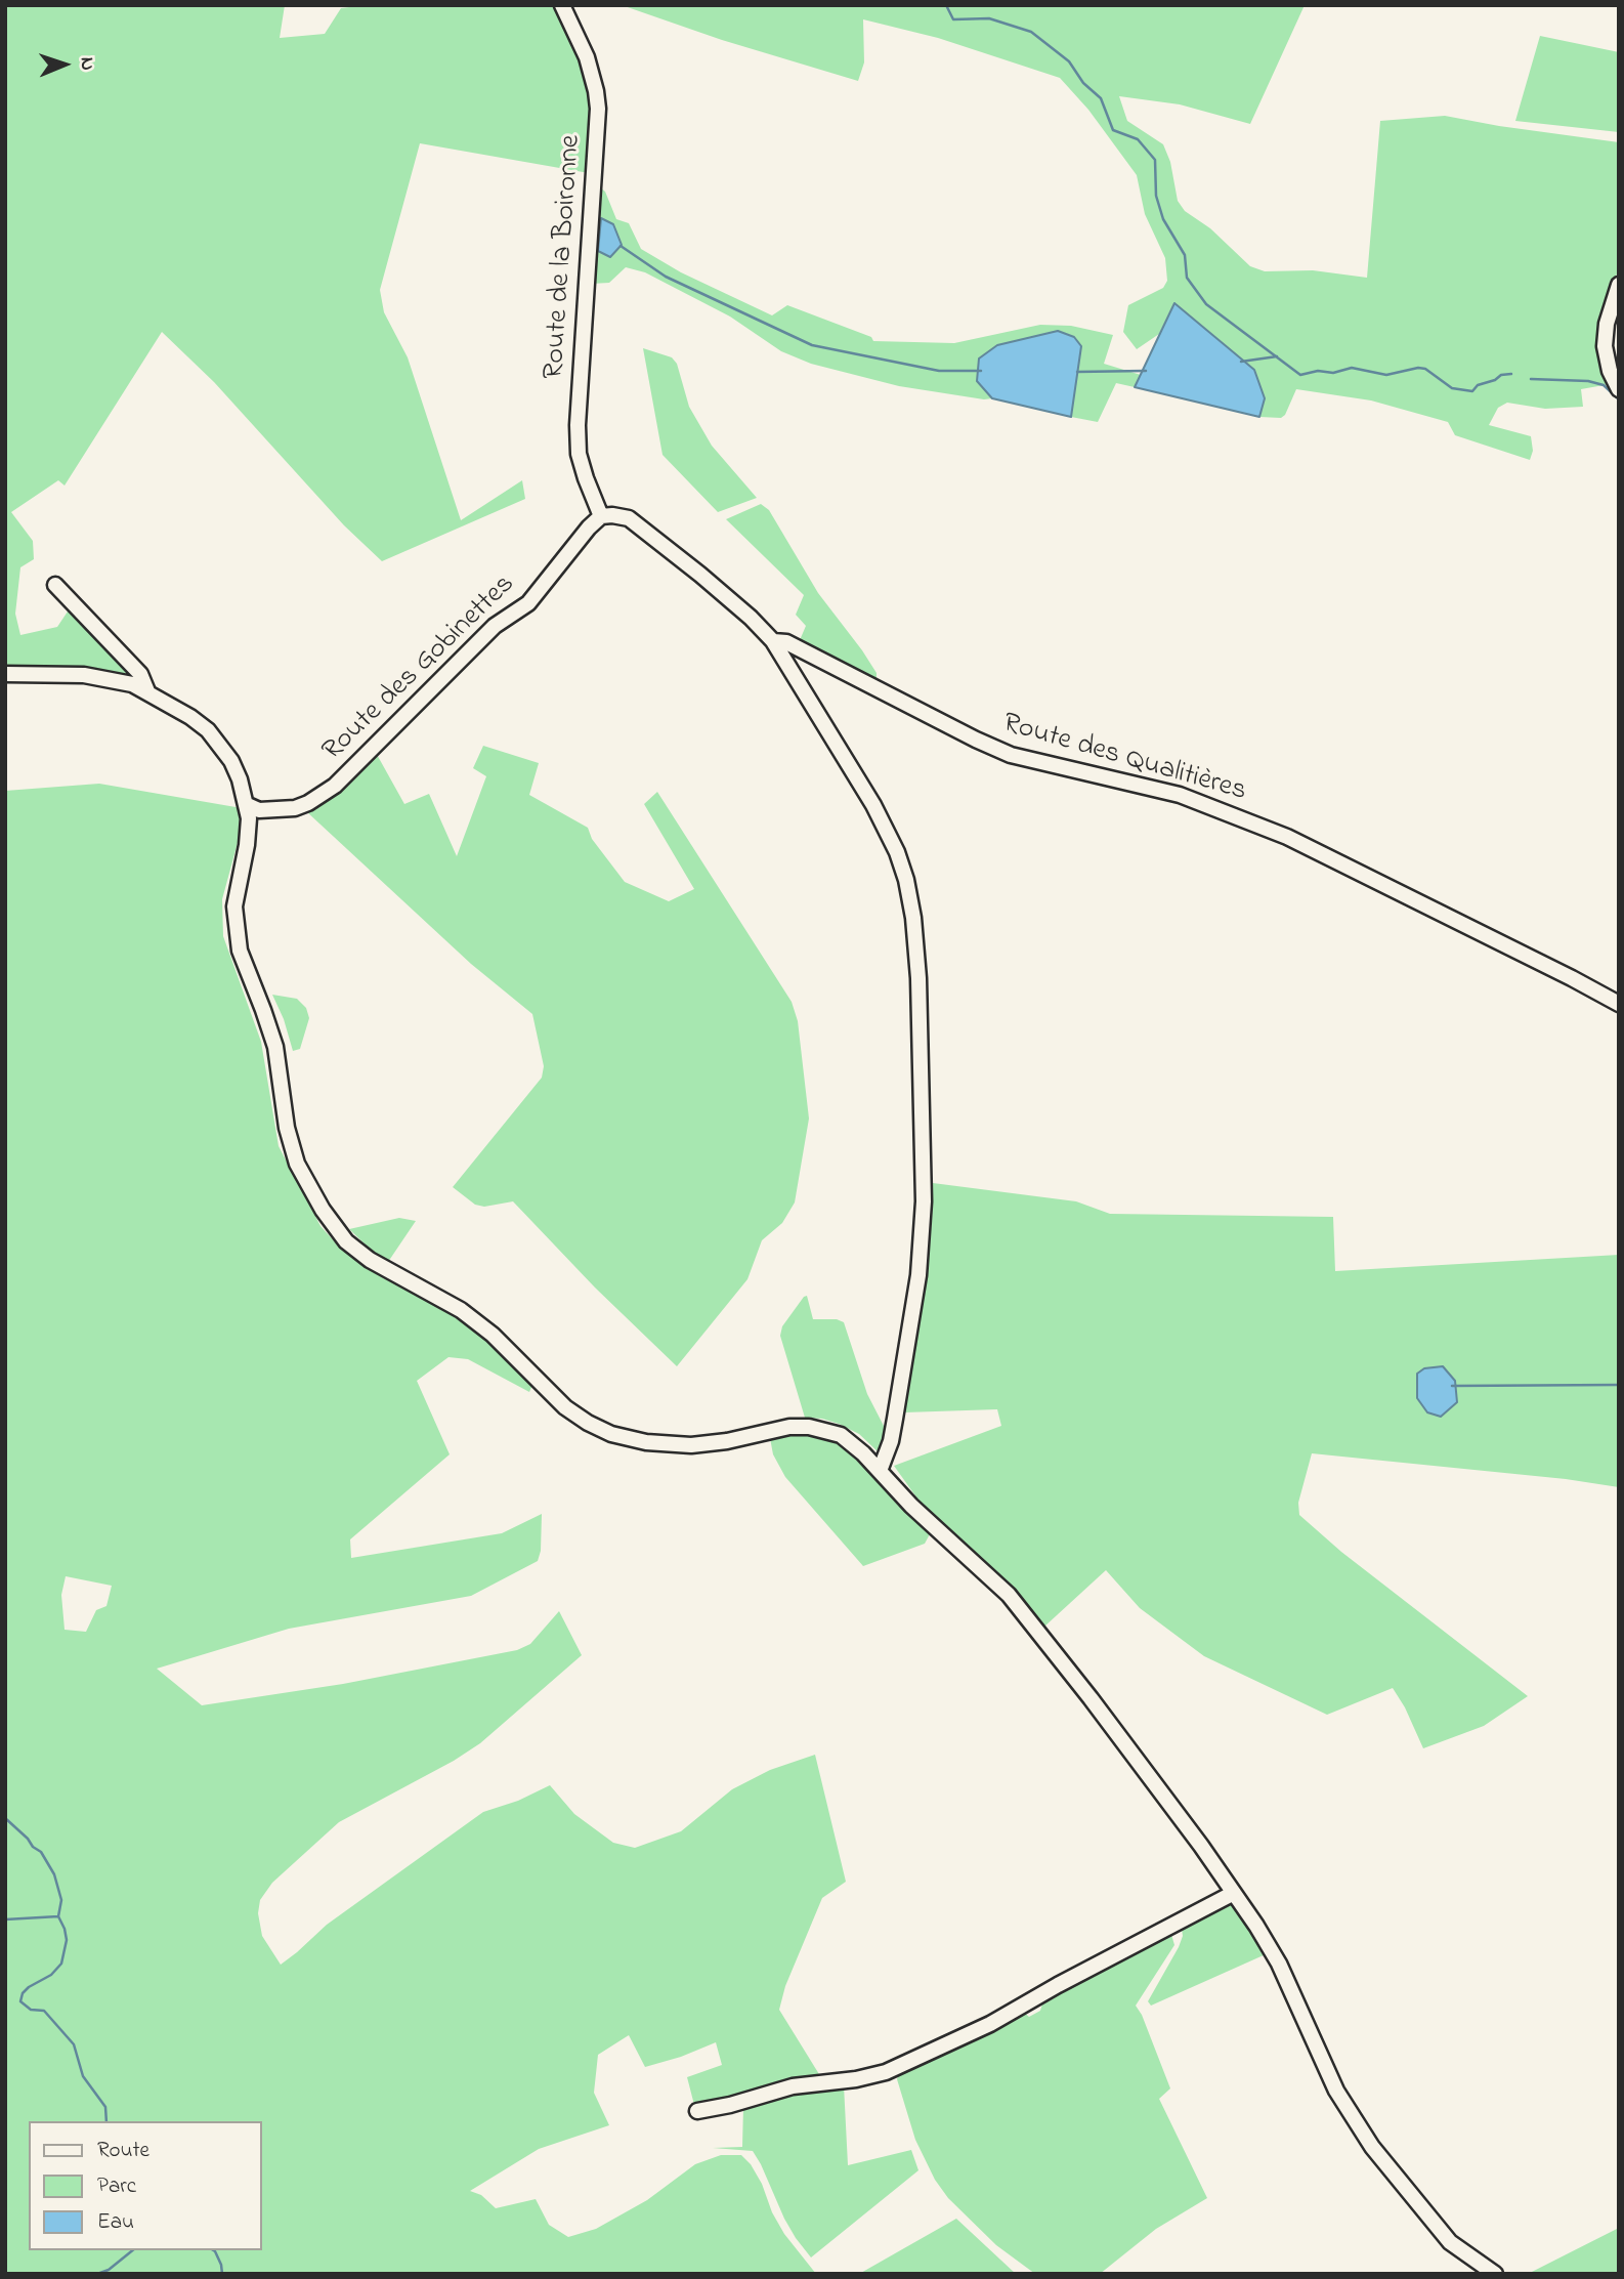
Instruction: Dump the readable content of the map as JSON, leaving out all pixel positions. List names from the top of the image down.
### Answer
{
  "streets": {
    "street": ["Route de la Boironne", "Route des Gobinettes", "Route des Qualitières"]
  },
  "crossings": [
    ["Route de la Boironne", "Route des Gobinettes"],
    ["Route de la Boironne", "Route des Qualitières"],
    ["Route des Gobinettes", "Route des Qualitières"]
  ],
  "legend": ["Route", "Parc", "Eau"],
  "north": "right"
}
